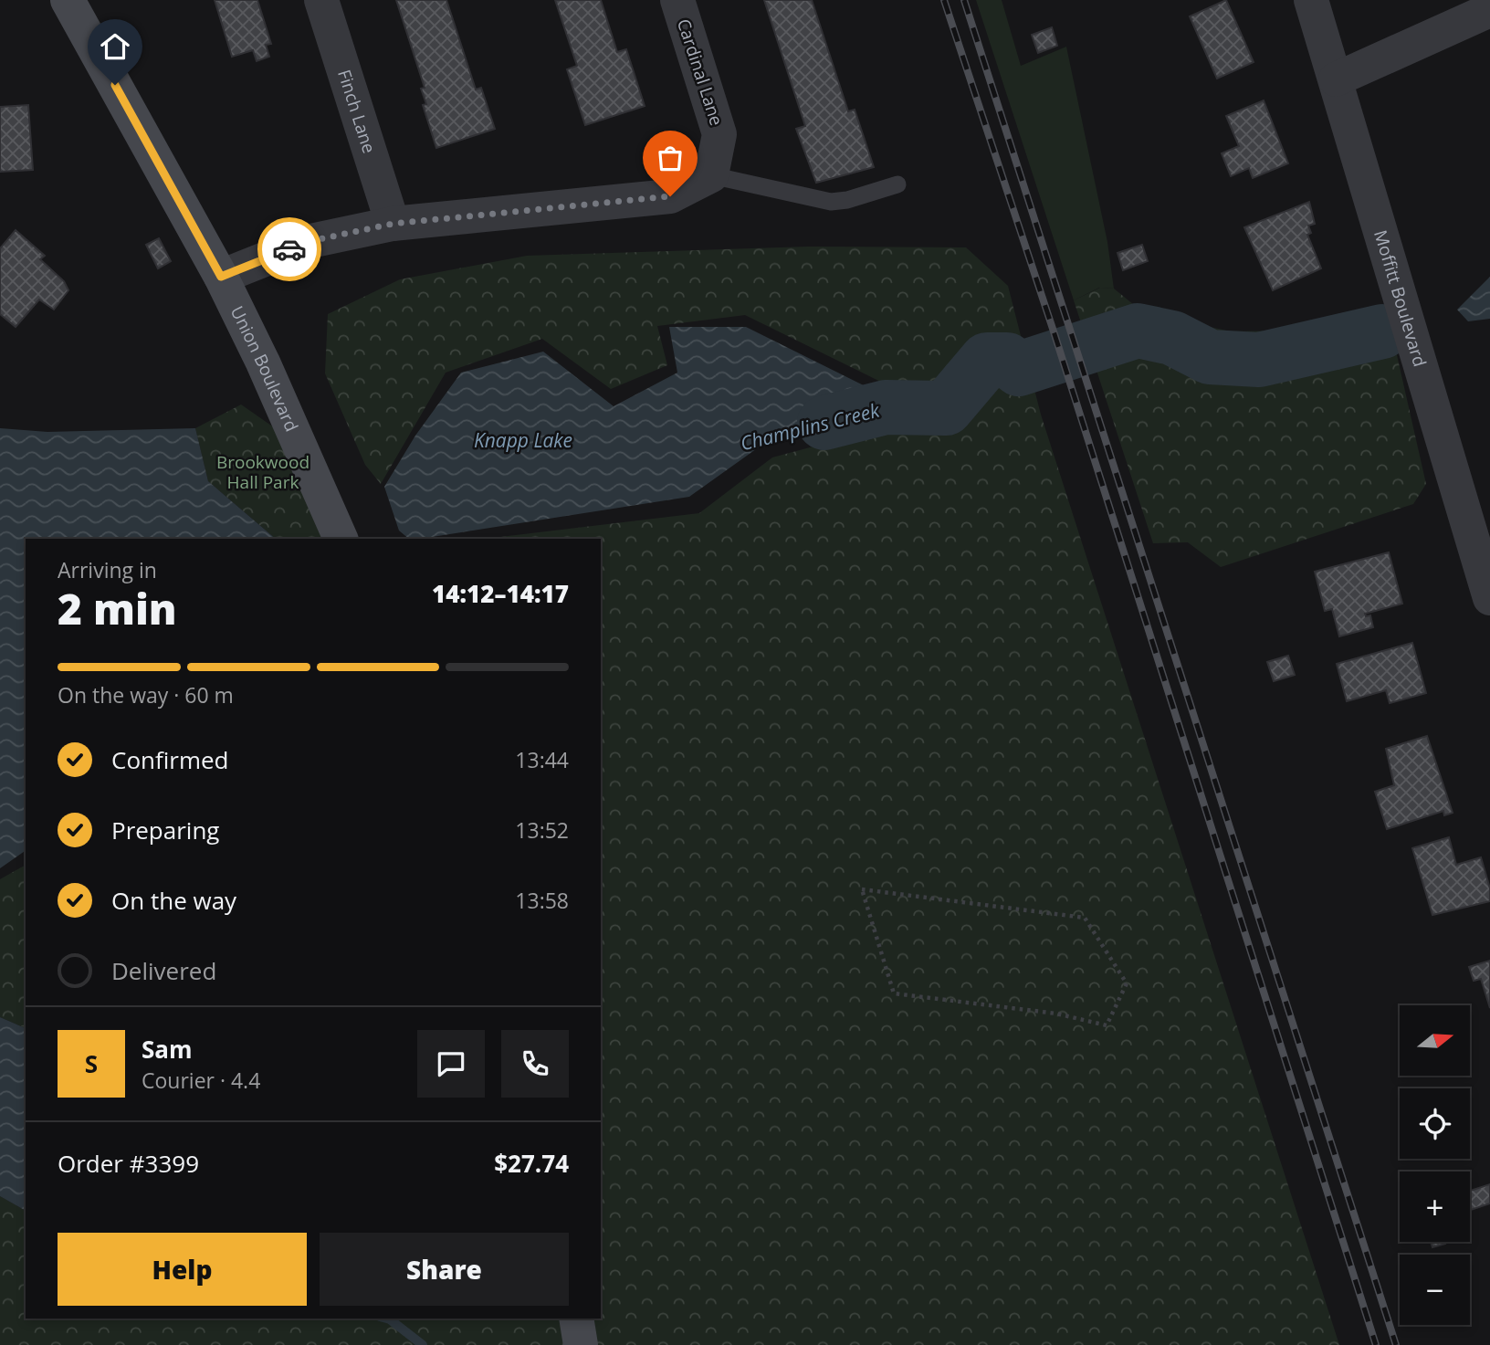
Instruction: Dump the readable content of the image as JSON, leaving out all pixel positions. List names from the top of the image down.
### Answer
{
  "streets": {
    "main road": ["Union Boulevard"],
    "street": ["Cardinal Lane", "Finch Lane", "Moffitt Boulevard"]
  },
  "water": ["Champlins Creek", "Knapp Lake"],
  "parks": ["Brookwood Hall Park"],
  "north": "right",
  "page": {
    "heading": ["2 min", "Arriving in", "14:12–14:17"],
    "panel": [
      "Sam",
      "Courier · 4.4",
      "Order #3399",
      "$27.74"
    ],
    "bar": "On the way · 60 m",
    "list": [
      ["Confirmed", "13:44"],
      ["Preparing", "13:52"],
      ["On the way", "13:58"],
      "Delivered"
    ],
    "map_buttons": ["+", "−"],
    "round": "S",
    "buttons": ["Help", "Share"]
  }
}
